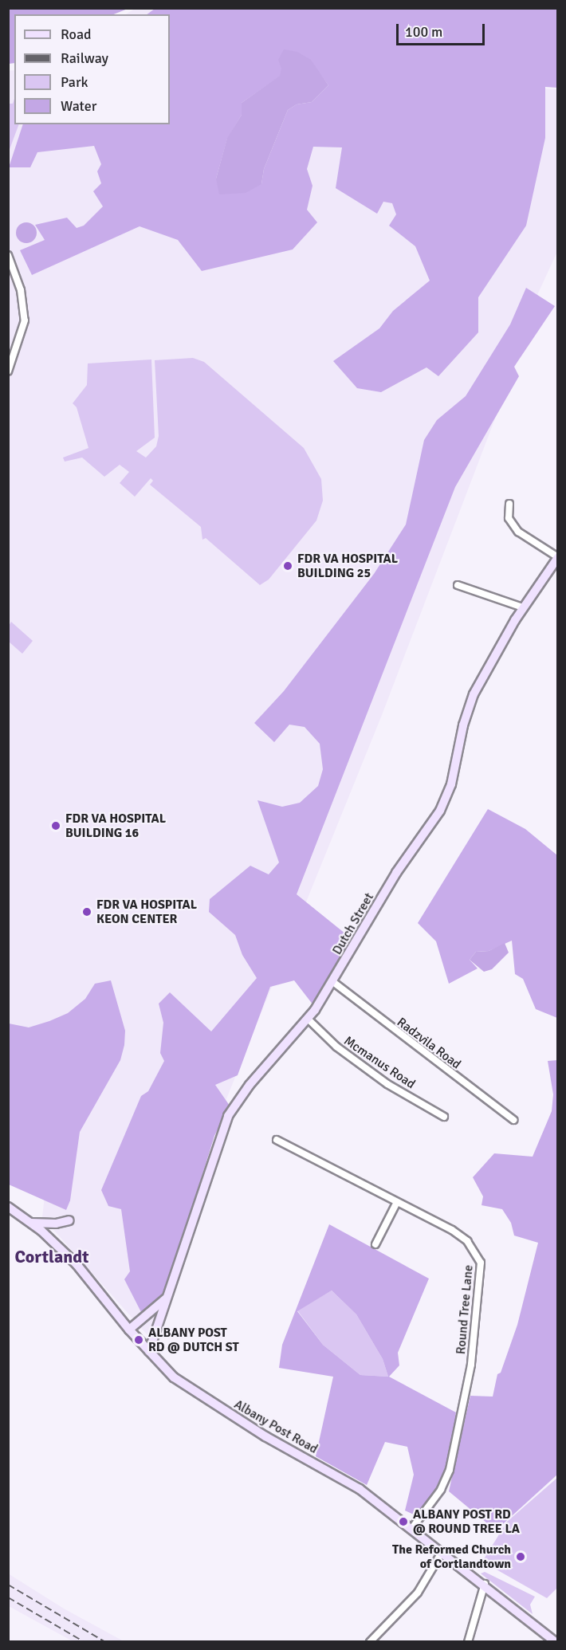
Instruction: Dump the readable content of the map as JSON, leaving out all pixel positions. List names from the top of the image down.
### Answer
{
  "streets": {
    "street": [
      "Dutch Street",
      "Radzvila Road",
      "Mcmanus Road",
      "Round Tree Lane",
      "Albany Post Road"
    ]
  },
  "crossings": [
    ["Dutch Street", "Radzvila Road"],
    ["Dutch Street", "Mcmanus Road"],
    ["Dutch Street", "Albany Post Road"],
    ["Round Tree Lane", "Albany Post Road"]
  ],
  "districts": ["Cortlandt"],
  "places": [
    "FDR VA HOSPITAL BUILDING 25",
    "FDR VA HOSPITAL BUILDING 16",
    "FDR VA HOSPITAL KEON CENTER",
    "ALBANY POST RD @ DUTCH ST",
    "ALBANY POST RD @ ROUND TREE LA",
    "The Reformed Church of Cortlandtown"
  ],
  "legend": [
    "Road",
    "Railway",
    "Park",
    "Water"
  ],
  "scale_bar": "100 m"
}
